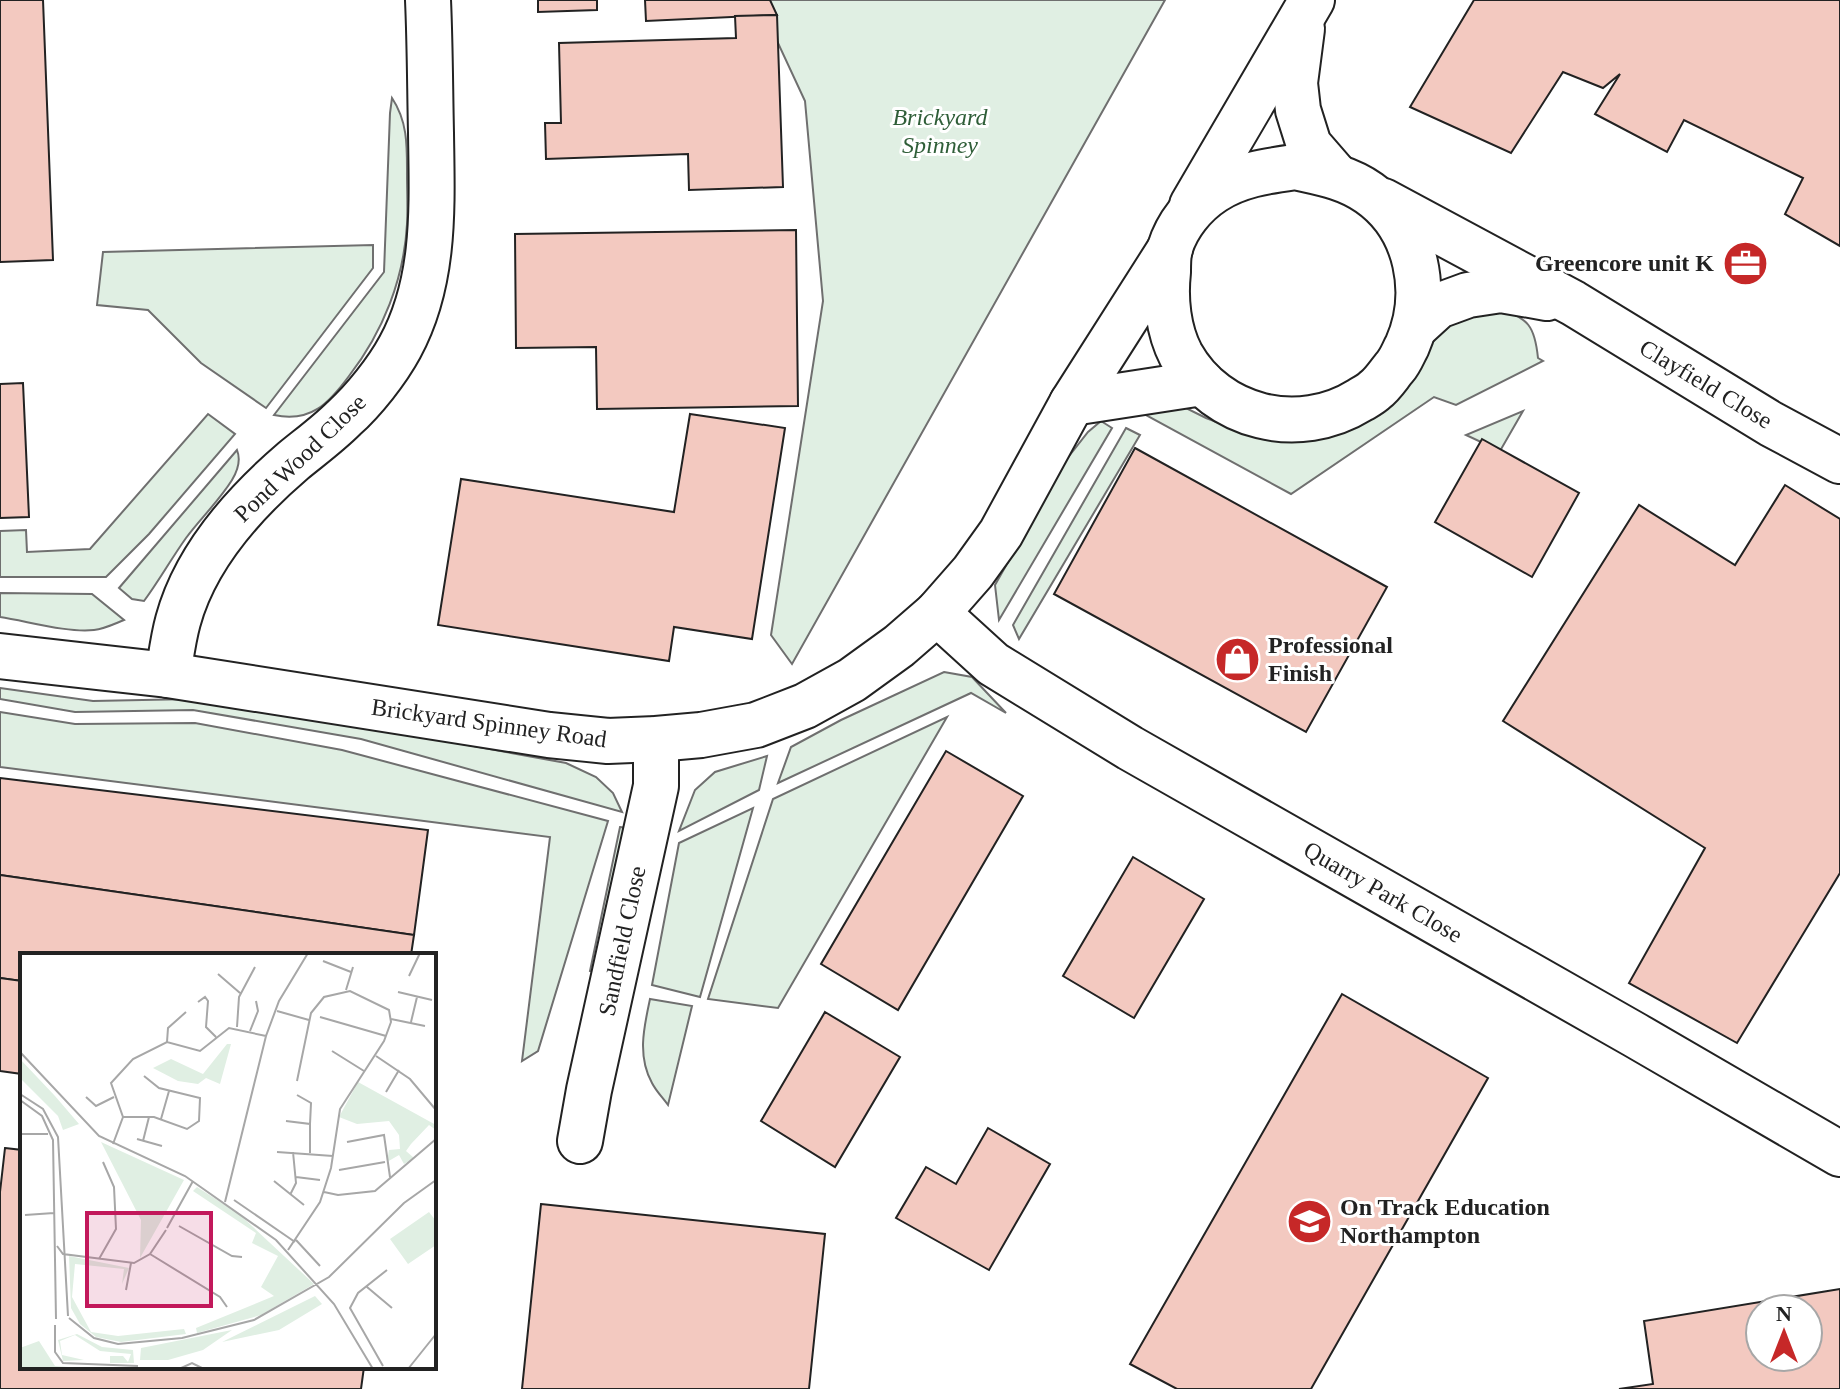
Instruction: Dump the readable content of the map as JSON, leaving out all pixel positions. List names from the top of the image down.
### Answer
{
  "streets": {
    "street": [
      "Clayfield Close",
      "Pond Wood Close",
      "Brickyard Spinney Road",
      "Quarry Park Close",
      "Sandfield Close"
    ]
  },
  "crossings": [
    ["Clayfield Close", "Brickyard Spinney Road"],
    ["Pond Wood Close", "Brickyard Spinney Road"],
    ["Brickyard Spinney Road", "Quarry Park Close"],
    ["Brickyard Spinney Road", "Sandfield Close"]
  ],
  "parks": ["Brickyard Spinney"],
  "places": {
    "office": ["Greencore unit K"],
    "shop": ["Professional Finish"],
    "school or university": ["On Track Education Northampton"]
  },
  "north": "top"
}
